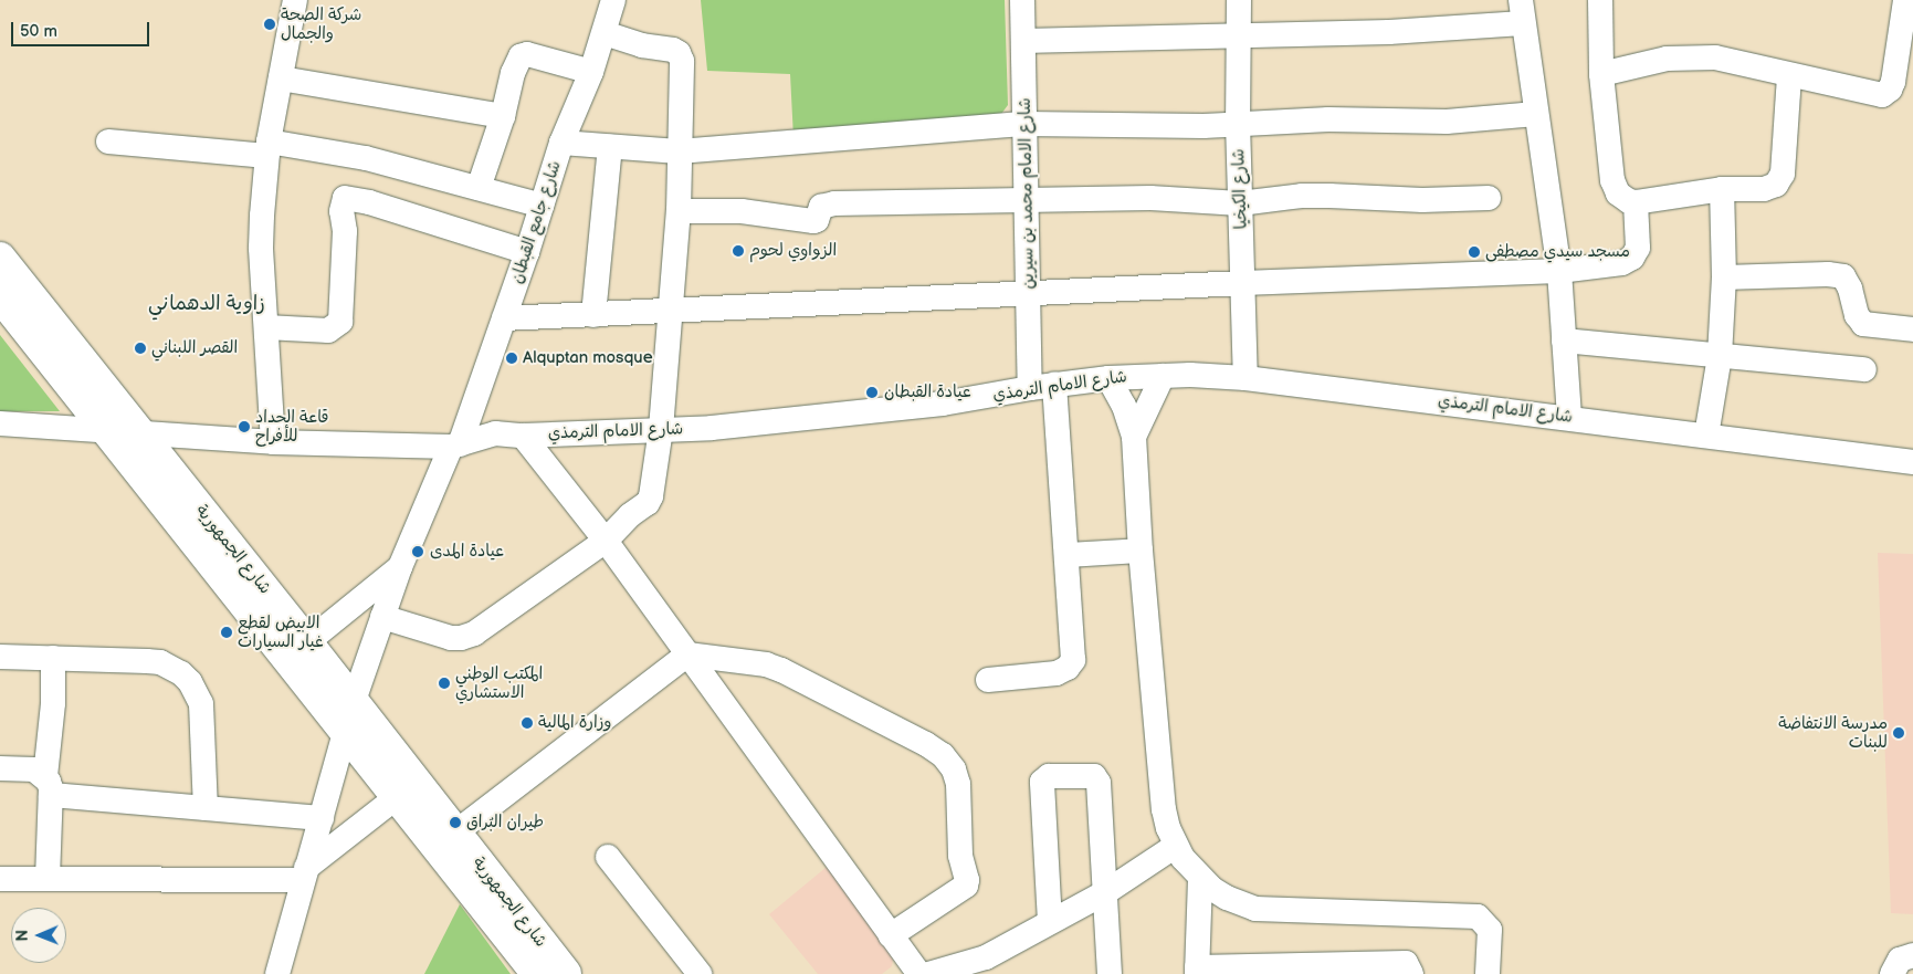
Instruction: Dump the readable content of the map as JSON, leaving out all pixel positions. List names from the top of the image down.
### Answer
{
  "streets": {
    "main road": ["شارع الجمهورية"],
    "street": [
      "شارع الكيخيا",
      "شارع الامام محمد بن سيرين",
      "شارع جامع القبطان",
      "شارع الامام الترمذي"
    ]
  },
  "crossings": [
    ["شارع الكيخيا", "شارع الامام الترمذي"],
    ["شارع الامام محمد بن سيرين", "شارع الامام الترمذي"],
    ["شارع جامع القبطان", "شارع الامام الترمذي"],
    ["شارع جامع القبطان", "شارع الجمهورية"],
    ["شارع الامام الترمذي", "شارع الجمهورية"]
  ],
  "districts": ["زاوية الدهماني"],
  "places": [
    "شركة الصحة والجمال",
    "الزواوي لحوم",
    "مسجد سيدي مصطفى",
    "القصر اللبناني",
    "Alquptan mosque",
    "عيادة القبطان",
    "قاعة الحداد للأفراح",
    "عيادة المدى",
    "الابيض لقطع غيار السيارات",
    "المكتب الوطني الاستشاري",
    "وزارة المالية",
    "مدرسة الانتفاضة للبنات",
    "طيران البُراق"
  ],
  "scale_bar": "50 m",
  "north": "left"
}
